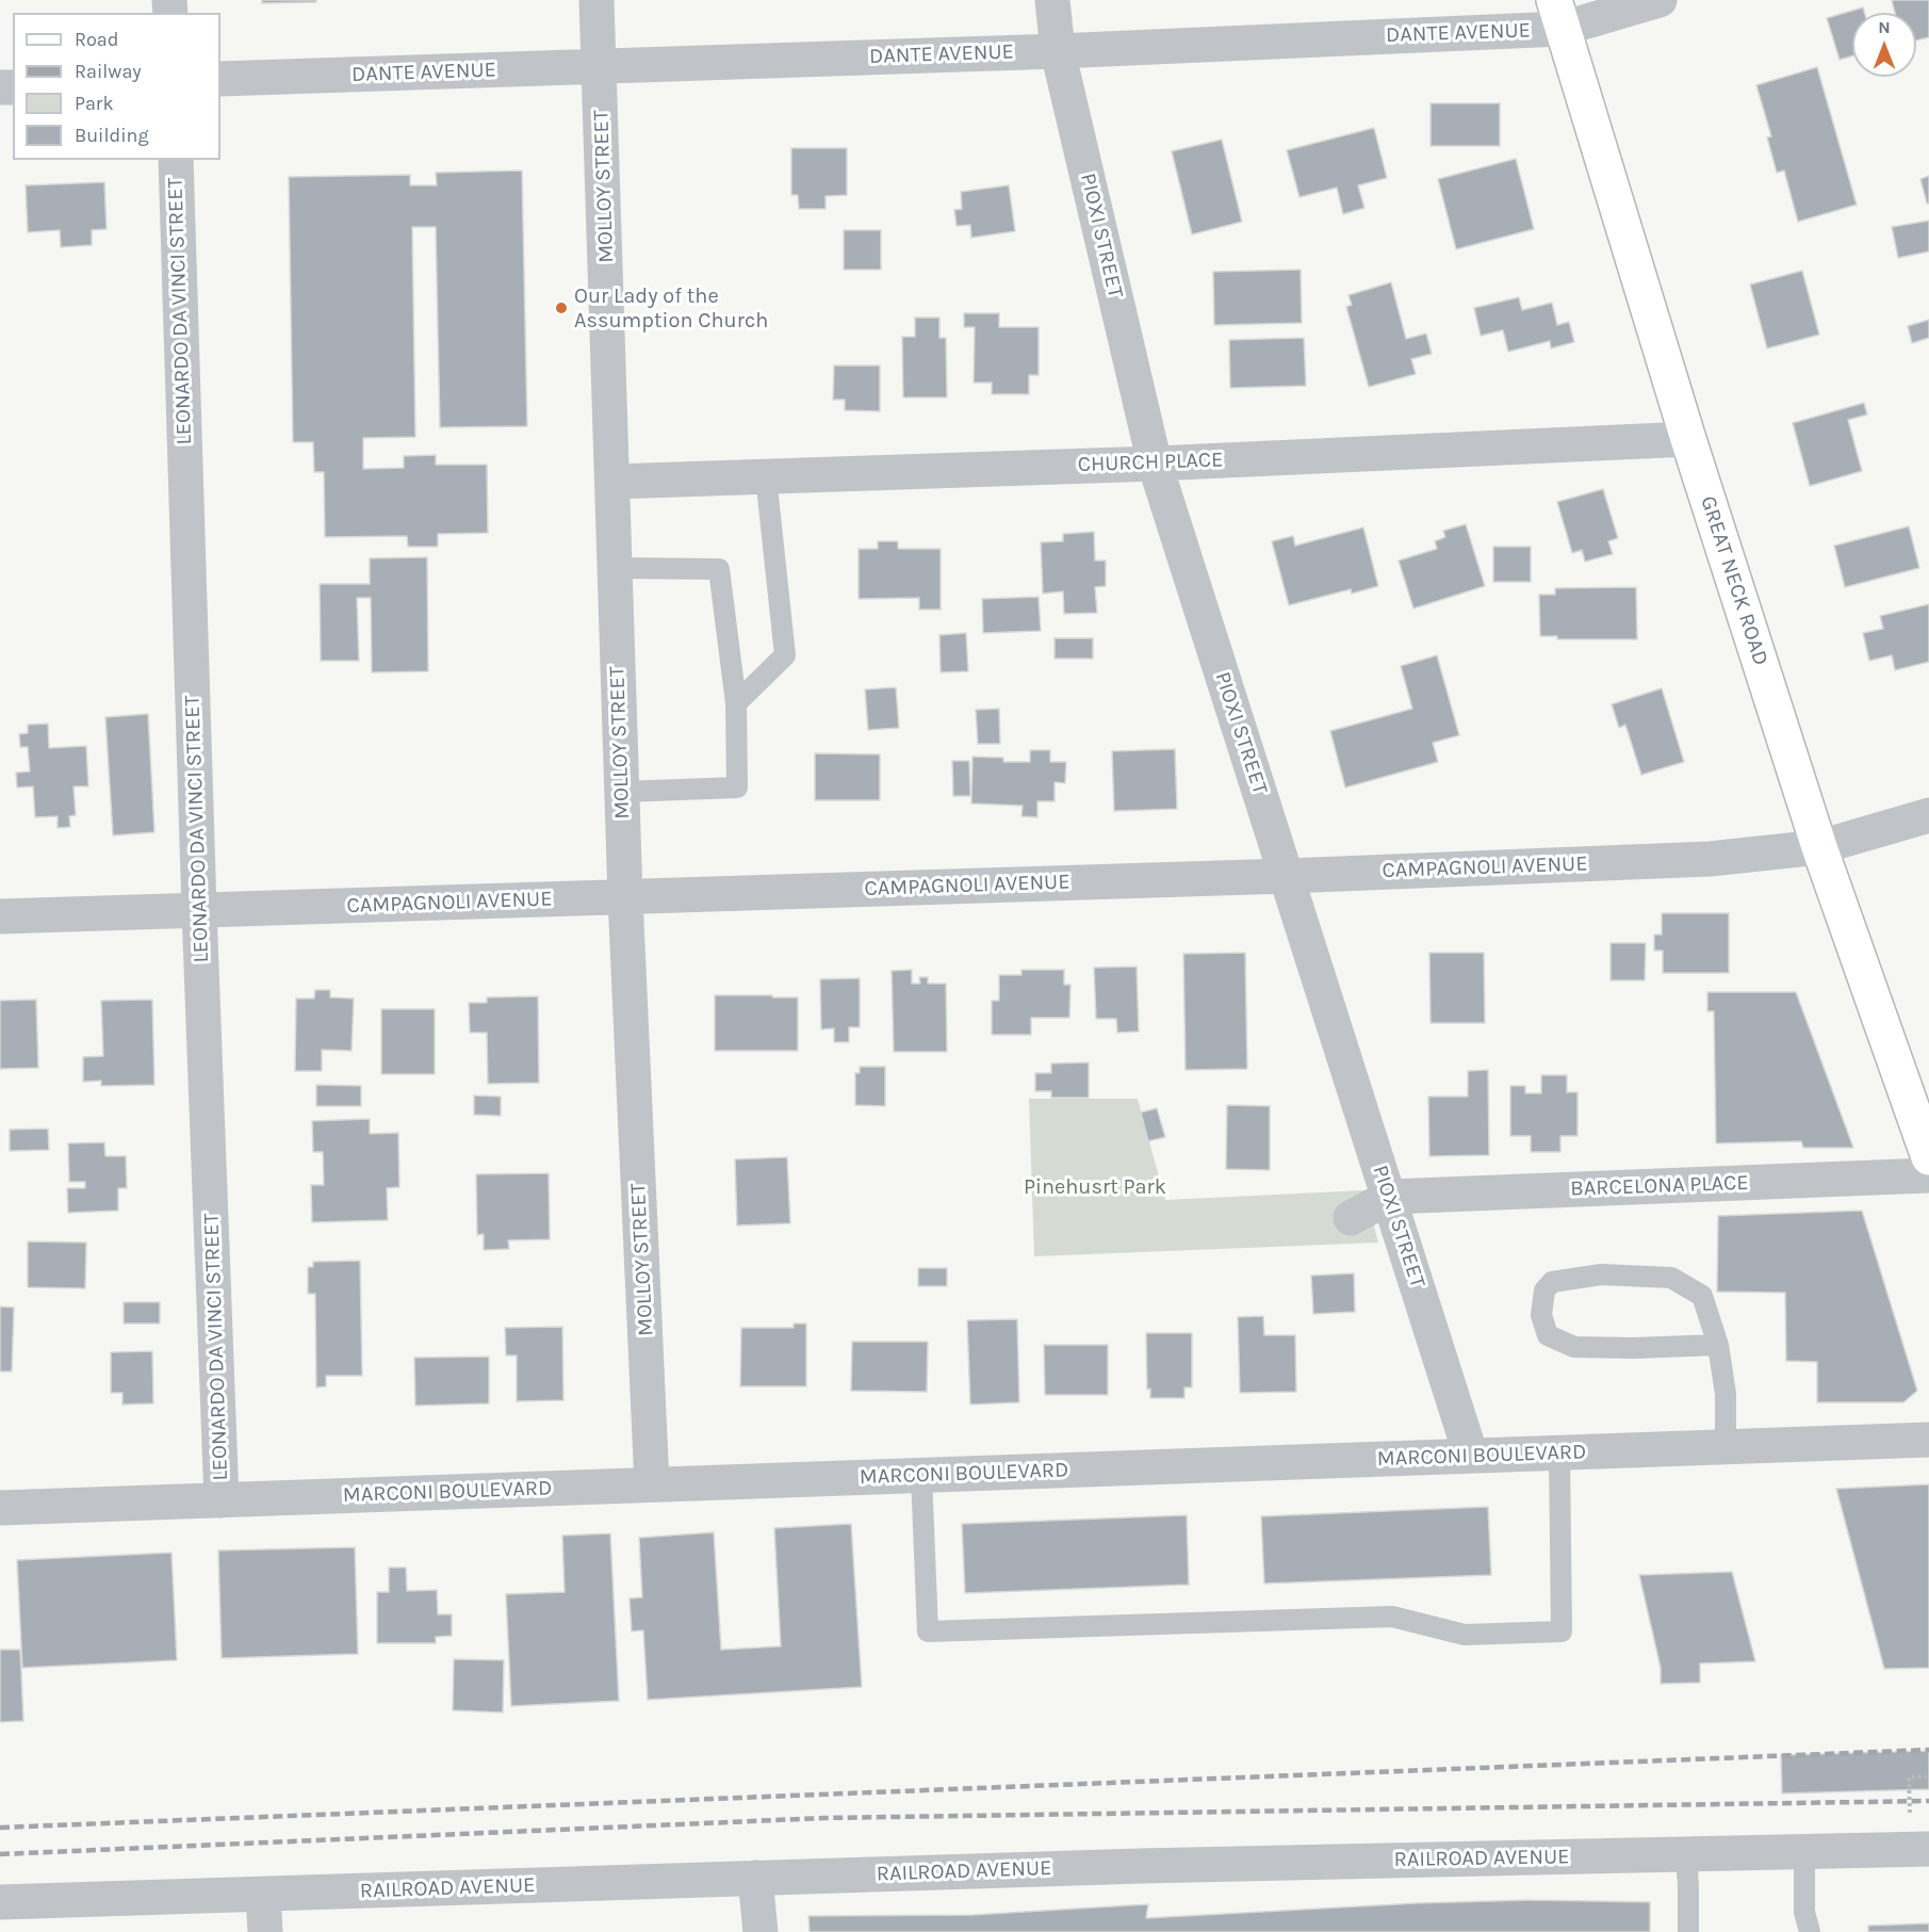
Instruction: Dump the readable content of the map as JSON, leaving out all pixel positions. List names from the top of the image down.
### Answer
{
  "streets": {
    "main road": ["GREAT NECK ROAD"],
    "street": [
      "DANTE AVENUE",
      "MOLLOY STREET",
      "PIOXI STREET",
      "LEONARDO DA VINCI STREET",
      "CHURCH PLACE",
      "CAMPAGNOLI AVENUE",
      "BARCELONA PLACE",
      "MARCONI BOULEVARD",
      "RAILROAD AVENUE"
    ]
  },
  "crossings": [
    ["DANTE AVENUE", "MOLLOY STREET"],
    ["DANTE AVENUE", "PIOXI STREET"],
    ["DANTE AVENUE", "GREAT NECK ROAD"],
    ["MOLLOY STREET", "CHURCH PLACE"],
    ["MOLLOY STREET", "CAMPAGNOLI AVENUE"],
    ["MOLLOY STREET", "MARCONI BOULEVARD"],
    ["PIOXI STREET", "CHURCH PLACE"],
    ["PIOXI STREET", "CAMPAGNOLI AVENUE"],
    ["PIOXI STREET", "BARCELONA PLACE"],
    ["PIOXI STREET", "MARCONI BOULEVARD"],
    ["LEONARDO DA VINCI STREET", "CAMPAGNOLI AVENUE"],
    ["LEONARDO DA VINCI STREET", "MARCONI BOULEVARD"],
    ["CHURCH PLACE", "GREAT NECK ROAD"],
    ["GREAT NECK ROAD", "CAMPAGNOLI AVENUE"]
  ],
  "parks": ["Pinehusrt Park"],
  "places": ["Our Lady of the Assumption Church"],
  "legend": [
    "Road",
    "Railway",
    "Park",
    "Building"
  ],
  "north": "top"
}
